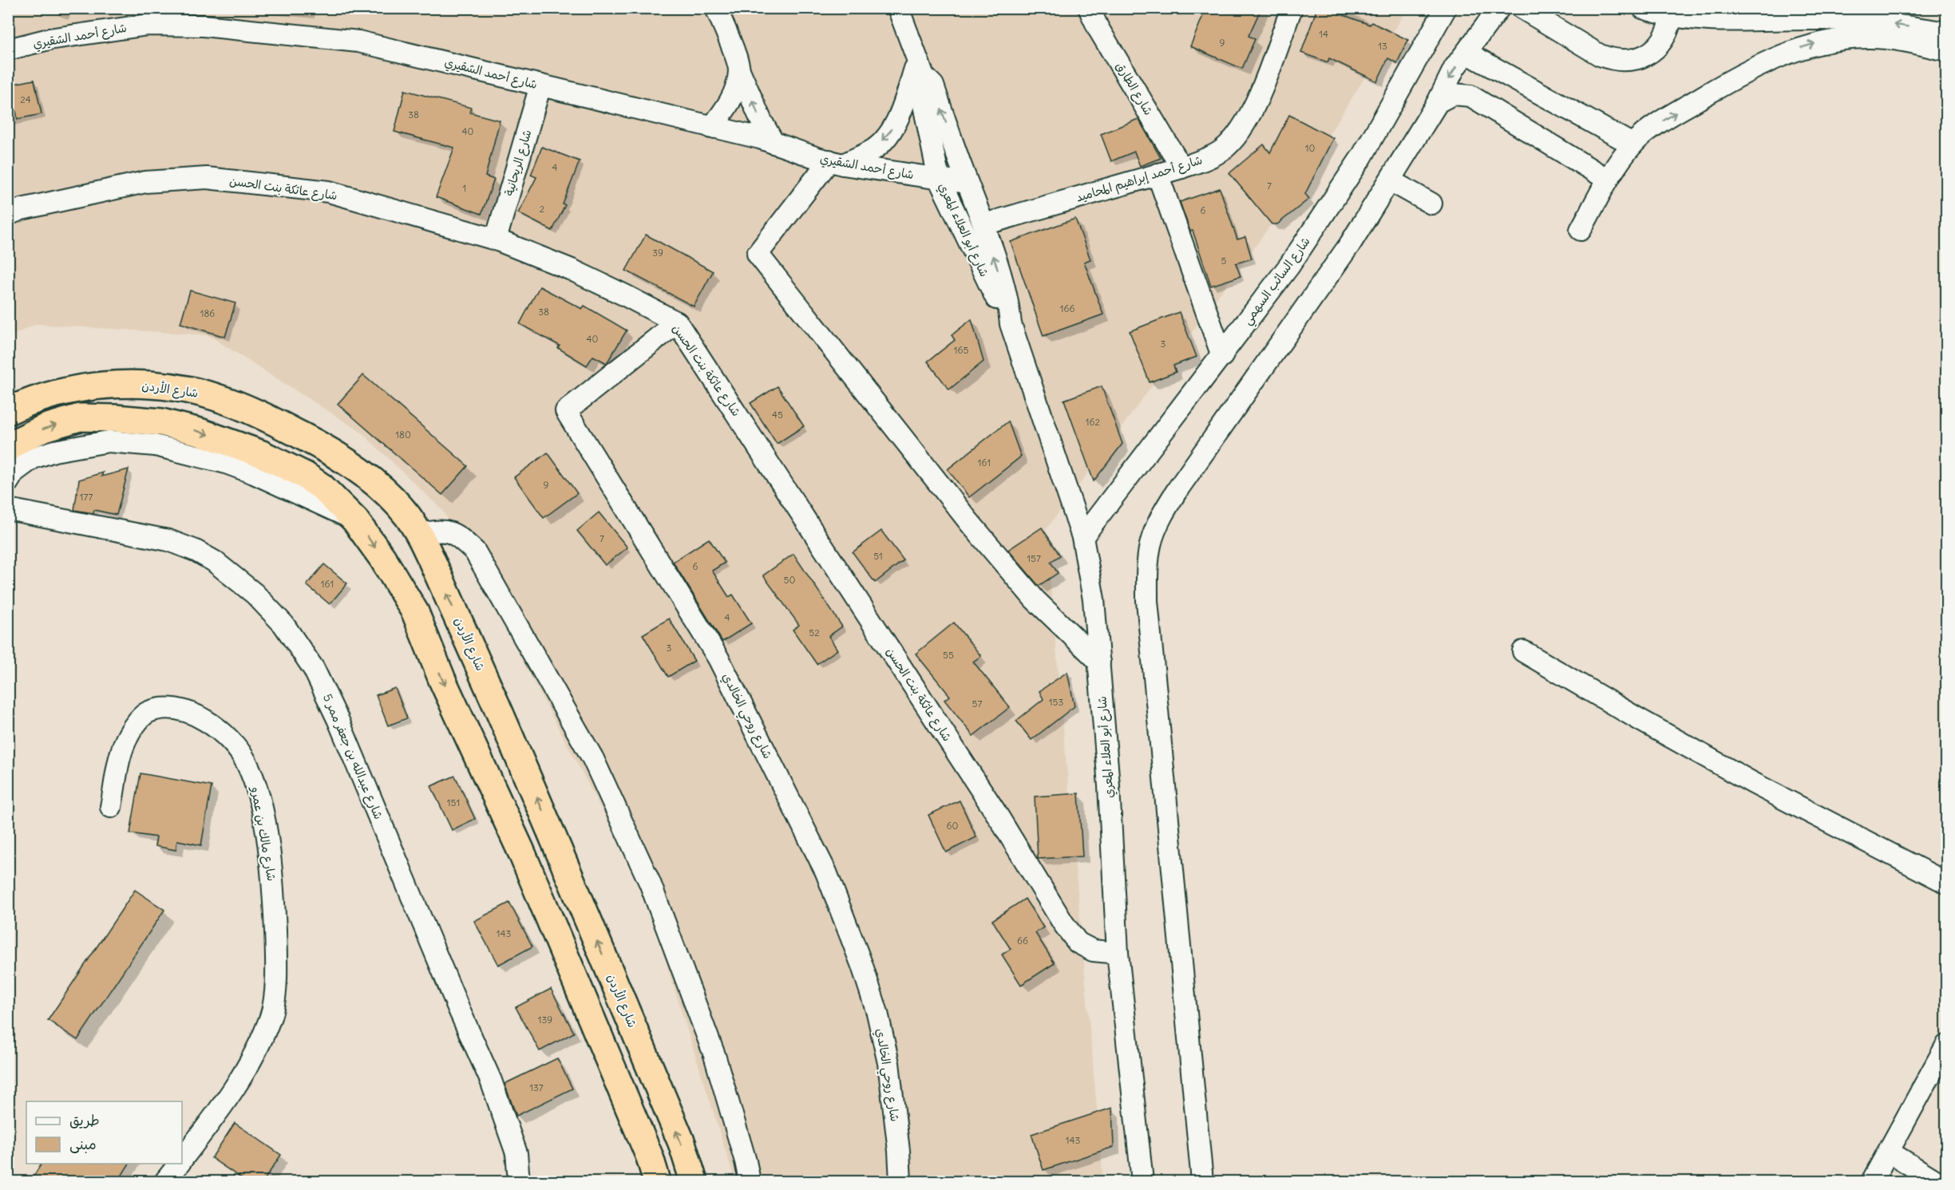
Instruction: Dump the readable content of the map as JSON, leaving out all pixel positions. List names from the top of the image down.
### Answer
{
  "streets": {
    "highway": ["شارع الأردن"],
    "street": [
      "شارع أحمد الشقيري",
      "شارع الطارق",
      "شارع الريحانية",
      "شارع أحمد إبراهيم المحاميد",
      "شارع عاتكة بنت الحسن",
      "شارع أبو العلاء المعري",
      "شارع السائب السهمي",
      "شارع روحي الخالدي",
      "شارع عبدالله بن جعفر ممر 5",
      "شارع مالك بن عمرو"
    ]
  },
  "crossings": [
    ["شارع أحمد الشقيري", "شارع الريحانية"],
    ["شارع أحمد الشقيري", "شارع أبو العلاء المعري"],
    ["شارع الطارق", "شارع أحمد إبراهيم المحاميد"],
    ["شارع الريحانية", "شارع عاتكة بنت الحسن"],
    ["شارع أحمد إبراهيم المحاميد", "شارع أبو العلاء المعري"],
    ["شارع عاتكة بنت الحسن", "شارع أبو العلاء المعري"],
    ["شارع عاتكة بنت الحسن", "شارع روحي الخالدي"],
    ["شارع أبو العلاء المعري", "شارع السائب السهمي"]
  ],
  "house_numbers": [
    "14",
    "9",
    "13",
    "24",
    "38",
    "40",
    "10",
    "4",
    "7",
    "1",
    "2",
    "6",
    "39",
    "5",
    "166",
    "38",
    "186",
    "40",
    "3",
    "165",
    "45",
    "162",
    "180",
    "161",
    "9",
    "177",
    "7",
    "51",
    "157",
    "6",
    "50",
    "161",
    "4",
    "52",
    "3",
    "55",
    "153",
    "57",
    "151",
    "60",
    "143",
    "66",
    "139",
    "137",
    "143"
  ],
  "legend": ["طريق", "مبنى"]
}
